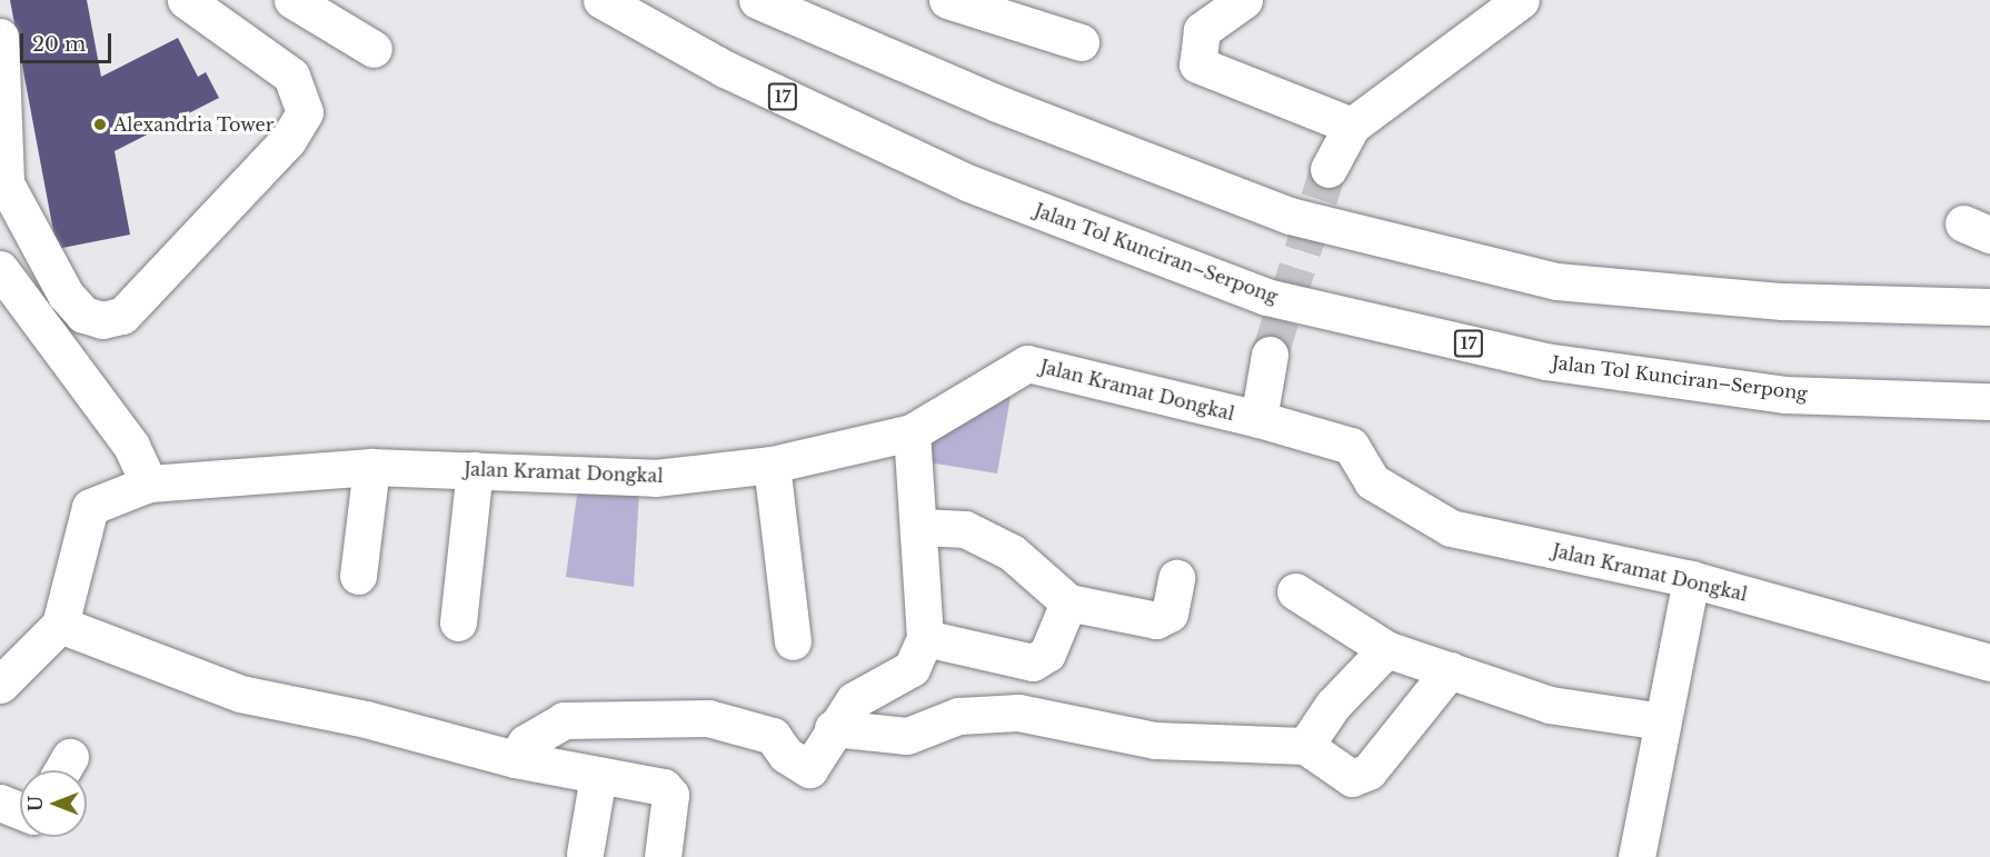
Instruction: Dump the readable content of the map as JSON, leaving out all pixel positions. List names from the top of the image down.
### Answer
{
  "streets": {
    "main road": ["17", "Jalan Tol Kunciran–Serpong", "Jalan Kramat Dongkal"]
  },
  "places": ["Alexandria Tower"],
  "scale_bar": "20 m",
  "north": "left"
}
